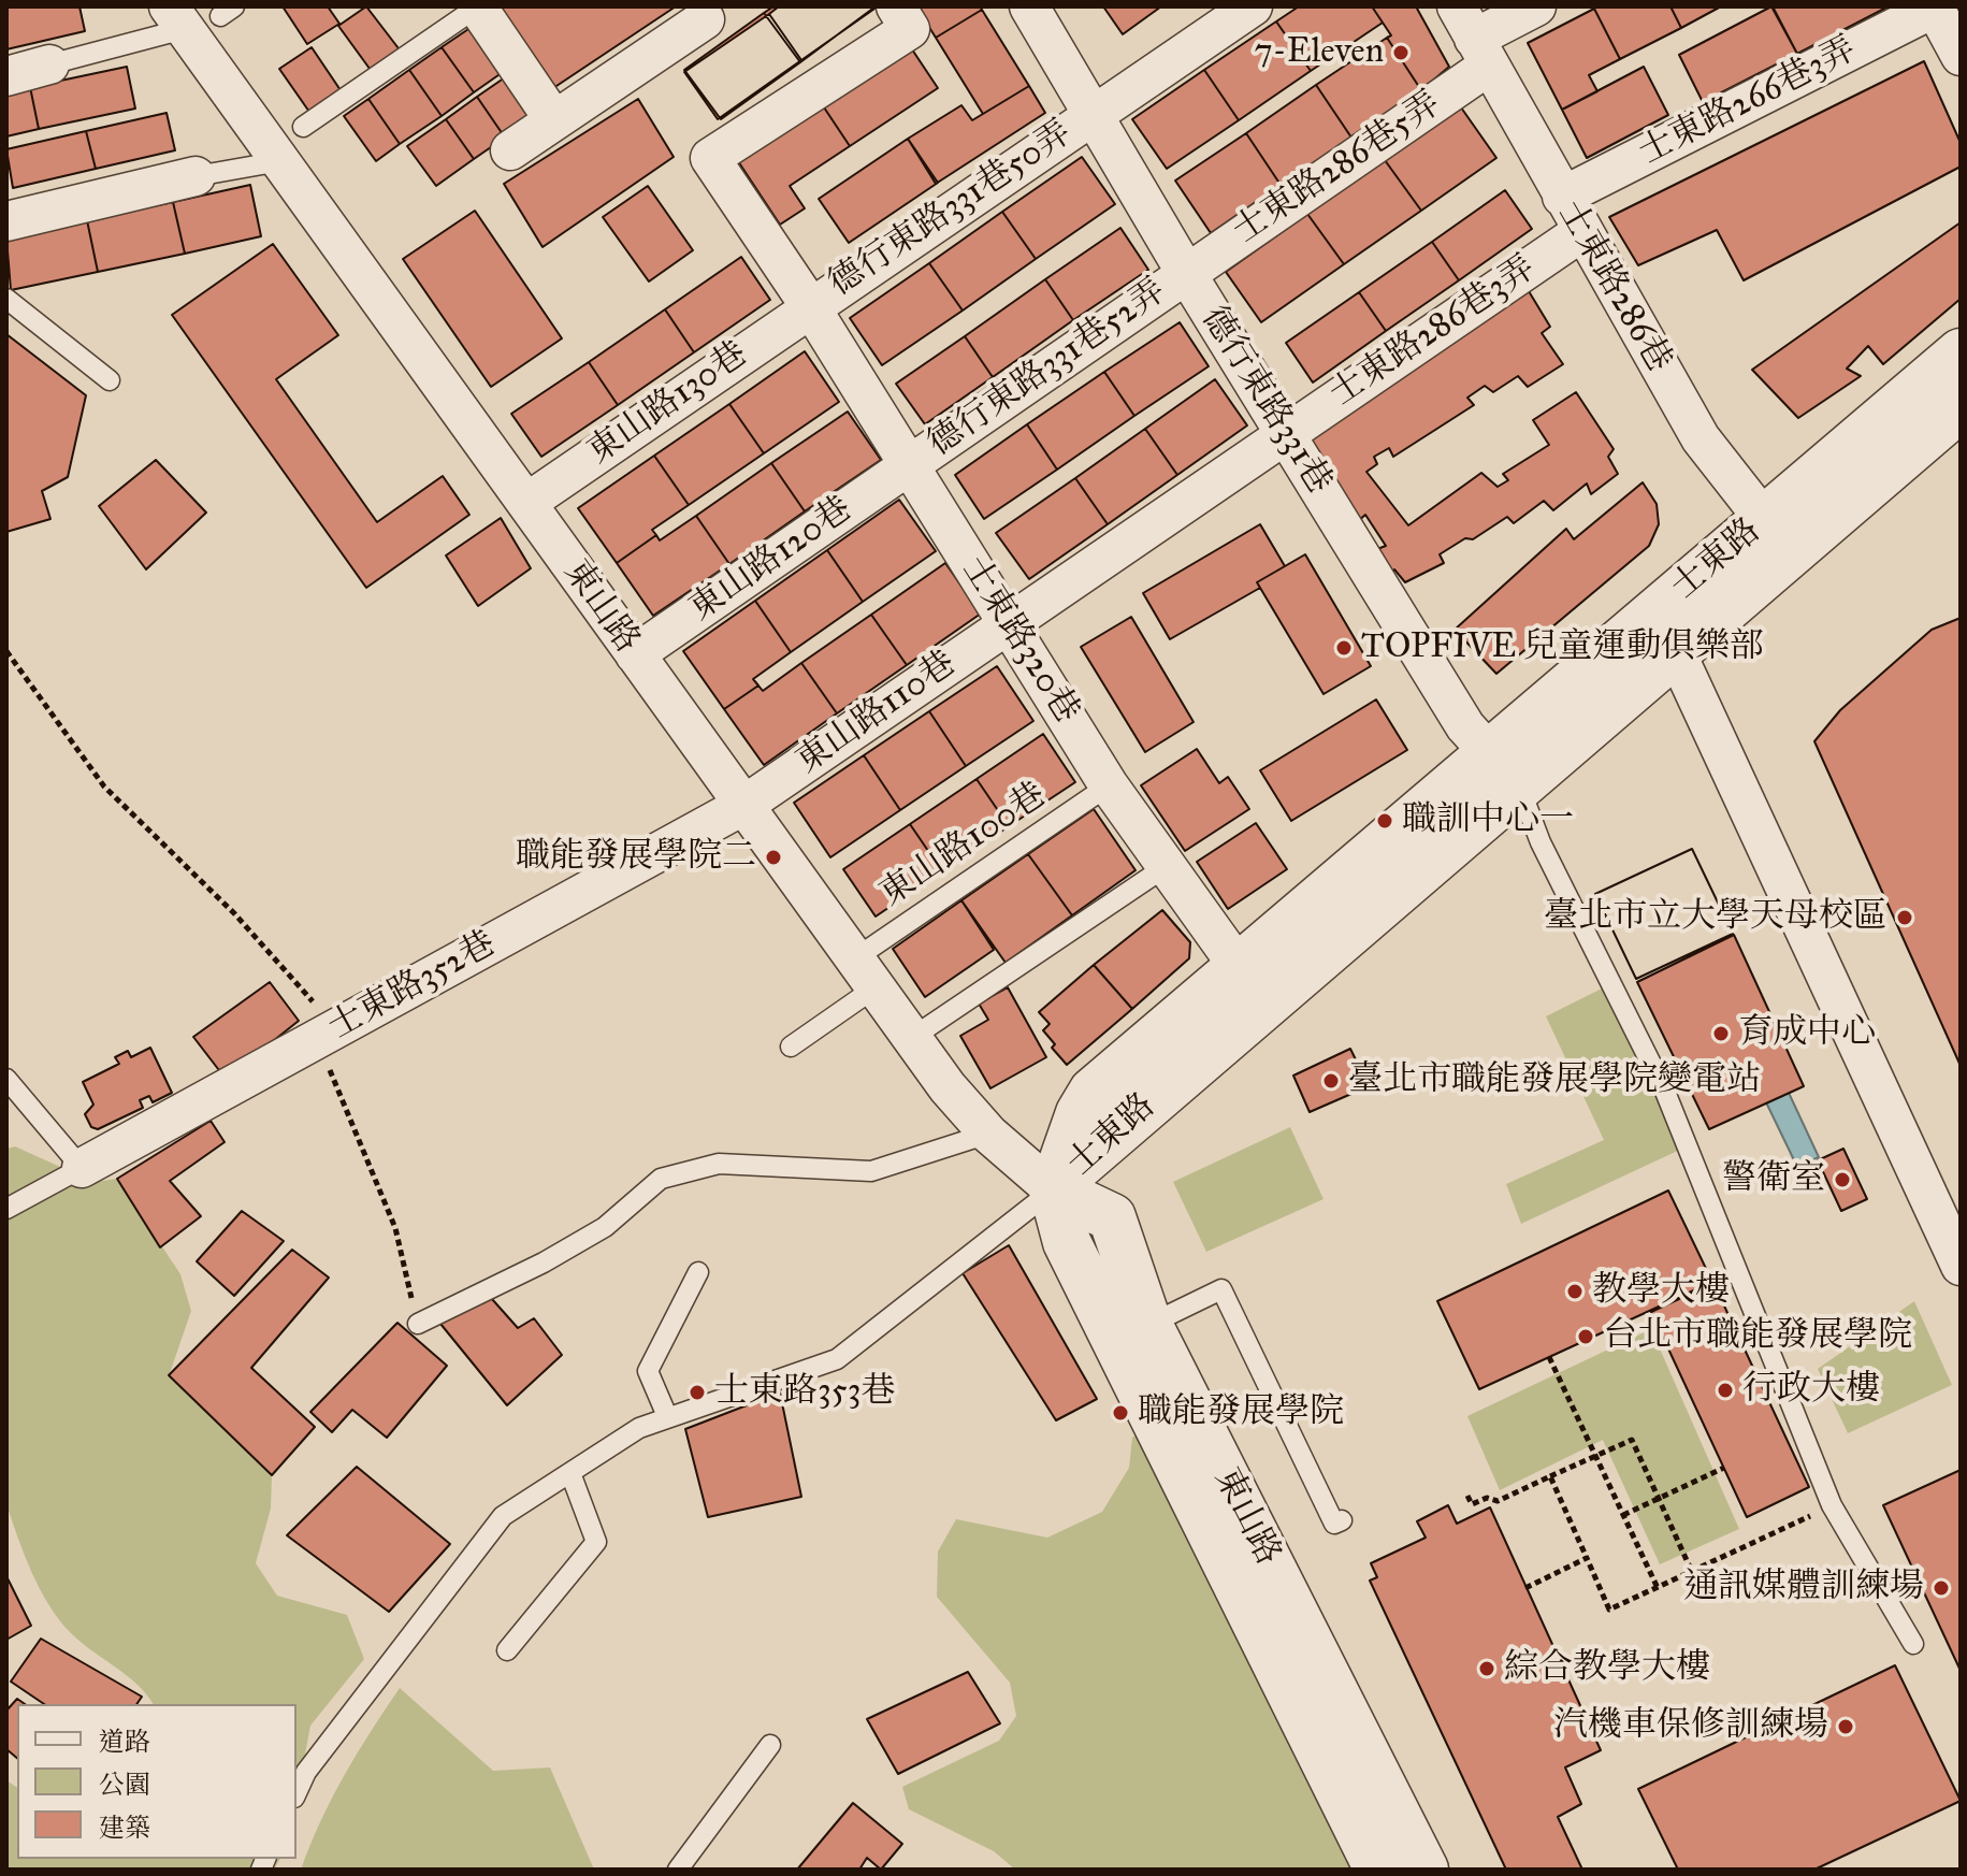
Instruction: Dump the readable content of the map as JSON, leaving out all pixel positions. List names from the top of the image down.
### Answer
{
  "streets": {
    "street": [
      "士東路266巷3弄",
      "士東路286巷5弄",
      "德行東路331巷50弄",
      "士東路286巷",
      "士東路286巷3弄",
      "德行東路331巷52弄",
      "德行東路331巷",
      "東山路130巷",
      "東山路120巷",
      "士東路",
      "東山路",
      "士東路320巷",
      "東山路110巷",
      "士東路352巷"
    ],
    "lane": ["東山路100巷"]
  },
  "crossings": [
    ["士東路266巷3弄", "士東路286巷"],
    ["士東路286巷5弄", "士東路286巷"],
    ["士東路286巷5弄", "德行東路331巷52弄"],
    ["士東路286巷5弄", "德行東路331巷"],
    ["德行東路331巷50弄", "德行東路331巷"],
    ["德行東路331巷50弄", "東山路130巷"],
    ["德行東路331巷50弄", "士東路320巷"],
    ["士東路286巷", "士東路286巷3弄"],
    ["士東路286巷", "士東路"],
    ["士東路286巷3弄", "德行東路331巷"],
    ["士東路286巷3弄", "士東路320巷"],
    ["士東路286巷3弄", "東山路110巷"],
    ["德行東路331巷52弄", "德行東路331巷"],
    ["德行東路331巷52弄", "東山路120巷"],
    ["德行東路331巷52弄", "士東路320巷"],
    ["德行東路331巷", "士東路"],
    ["東山路130巷", "東山路"],
    ["東山路130巷", "士東路320巷"],
    ["東山路120巷", "東山路"],
    ["東山路120巷", "士東路320巷"],
    ["士東路", "東山路"],
    ["士東路", "士東路320巷"],
    ["東山路", "東山路110巷"],
    ["東山路", "東山路100巷"],
    ["東山路", "士東路352巷"],
    ["士東路320巷", "東山路110巷"],
    ["士東路320巷", "東山路100巷"],
    ["東山路110巷", "士東路352巷"]
  ],
  "places": [
    "7-Eleven",
    "TOPFIVE 兒童運動俱樂部",
    "職訓中心一",
    "職能發展學院二",
    "臺北市立大學天母校區",
    "育成中心",
    "臺北市職能發展學院變電站",
    "警衛室",
    "教學大樓",
    "台北市職能發展學院",
    "行政大樓",
    "士東路353巷",
    "職能發展學院",
    "通訊媒體訓練場",
    "綜合教學大樓",
    "汽機車保修訓練場"
  ],
  "legend": ["道路", "公園", "建築"]
}
